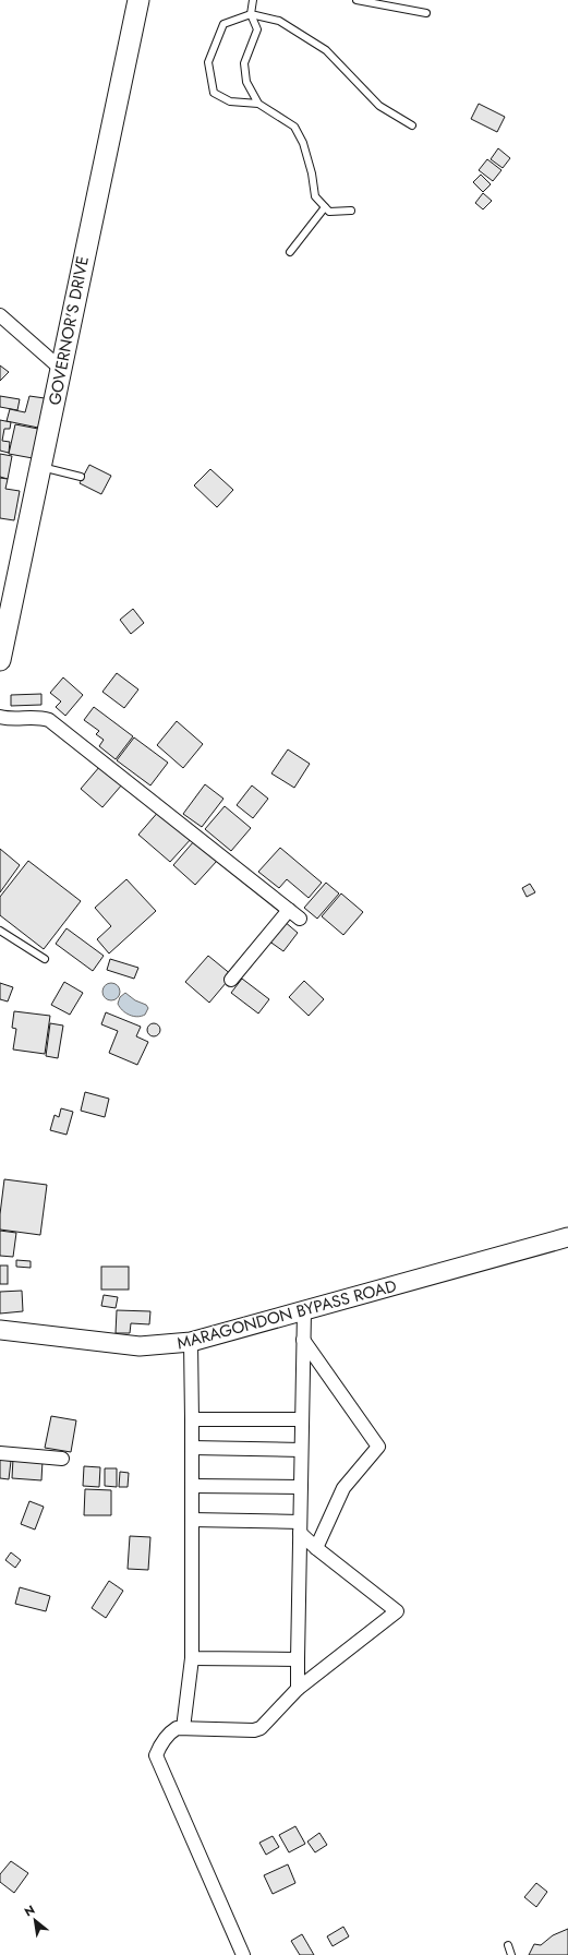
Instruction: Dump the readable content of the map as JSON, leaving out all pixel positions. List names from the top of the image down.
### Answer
{
  "streets": {
    "main road": ["GOVERNOR'S DRIVE", "MARAGONDON BYPASS ROAD"]
  },
  "north": "top left"
}
